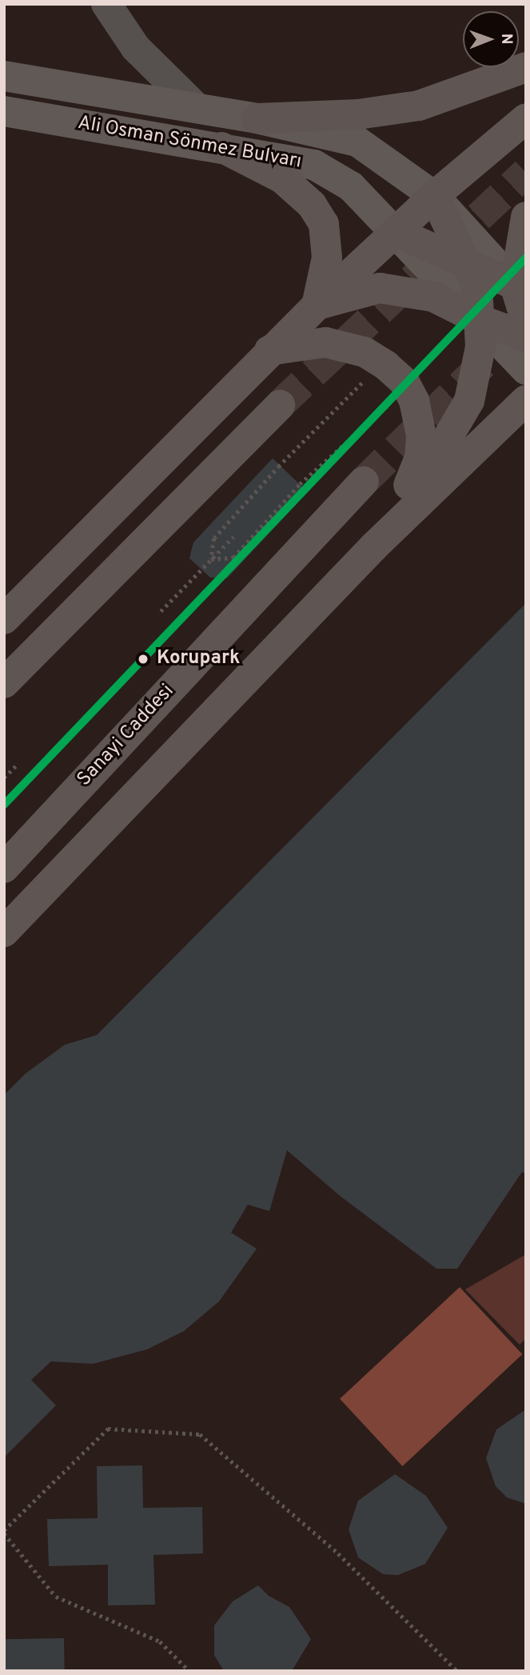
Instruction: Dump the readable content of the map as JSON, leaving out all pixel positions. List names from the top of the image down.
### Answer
{
  "streets": {
    "highway": ["Sanayi Caddesi"],
    "main road": ["Ali Osman Sönmez Bulvarı"]
  },
  "places": ["Korupark"],
  "north": "right"
}
